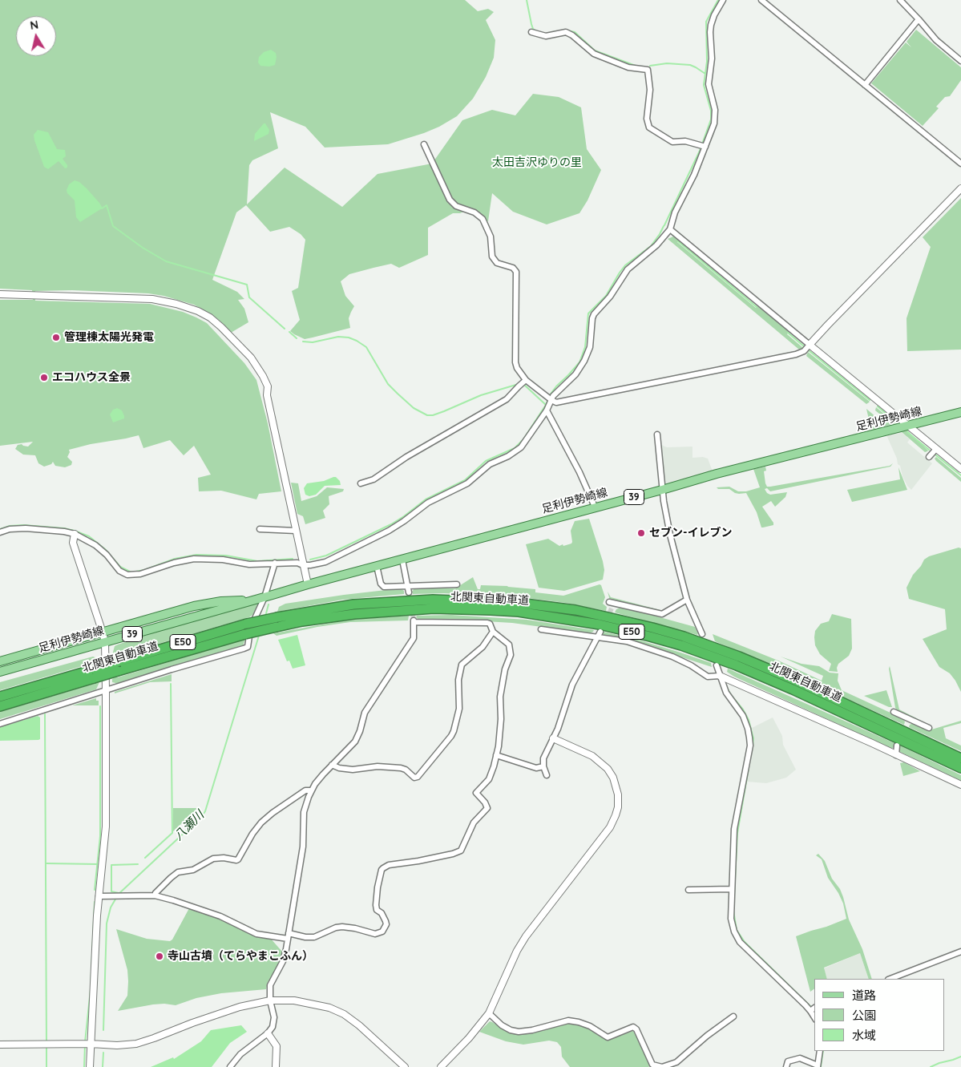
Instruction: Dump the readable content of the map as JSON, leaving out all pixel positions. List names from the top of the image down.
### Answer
{
  "streets": {
    "highway": ["北関東自動車道", "E50"],
    "main road": ["足利伊勢崎線", "39"]
  },
  "water": ["八瀬川"],
  "parks": ["太田吉沢ゆりの里"],
  "places": [
    "管理棟太陽光発電",
    "エコハウス全景",
    "セブン-イレブン",
    "寺山古墳（てらやまこふん）"
  ],
  "legend": ["道路", "公園", "水域"],
  "north": "top"
}
